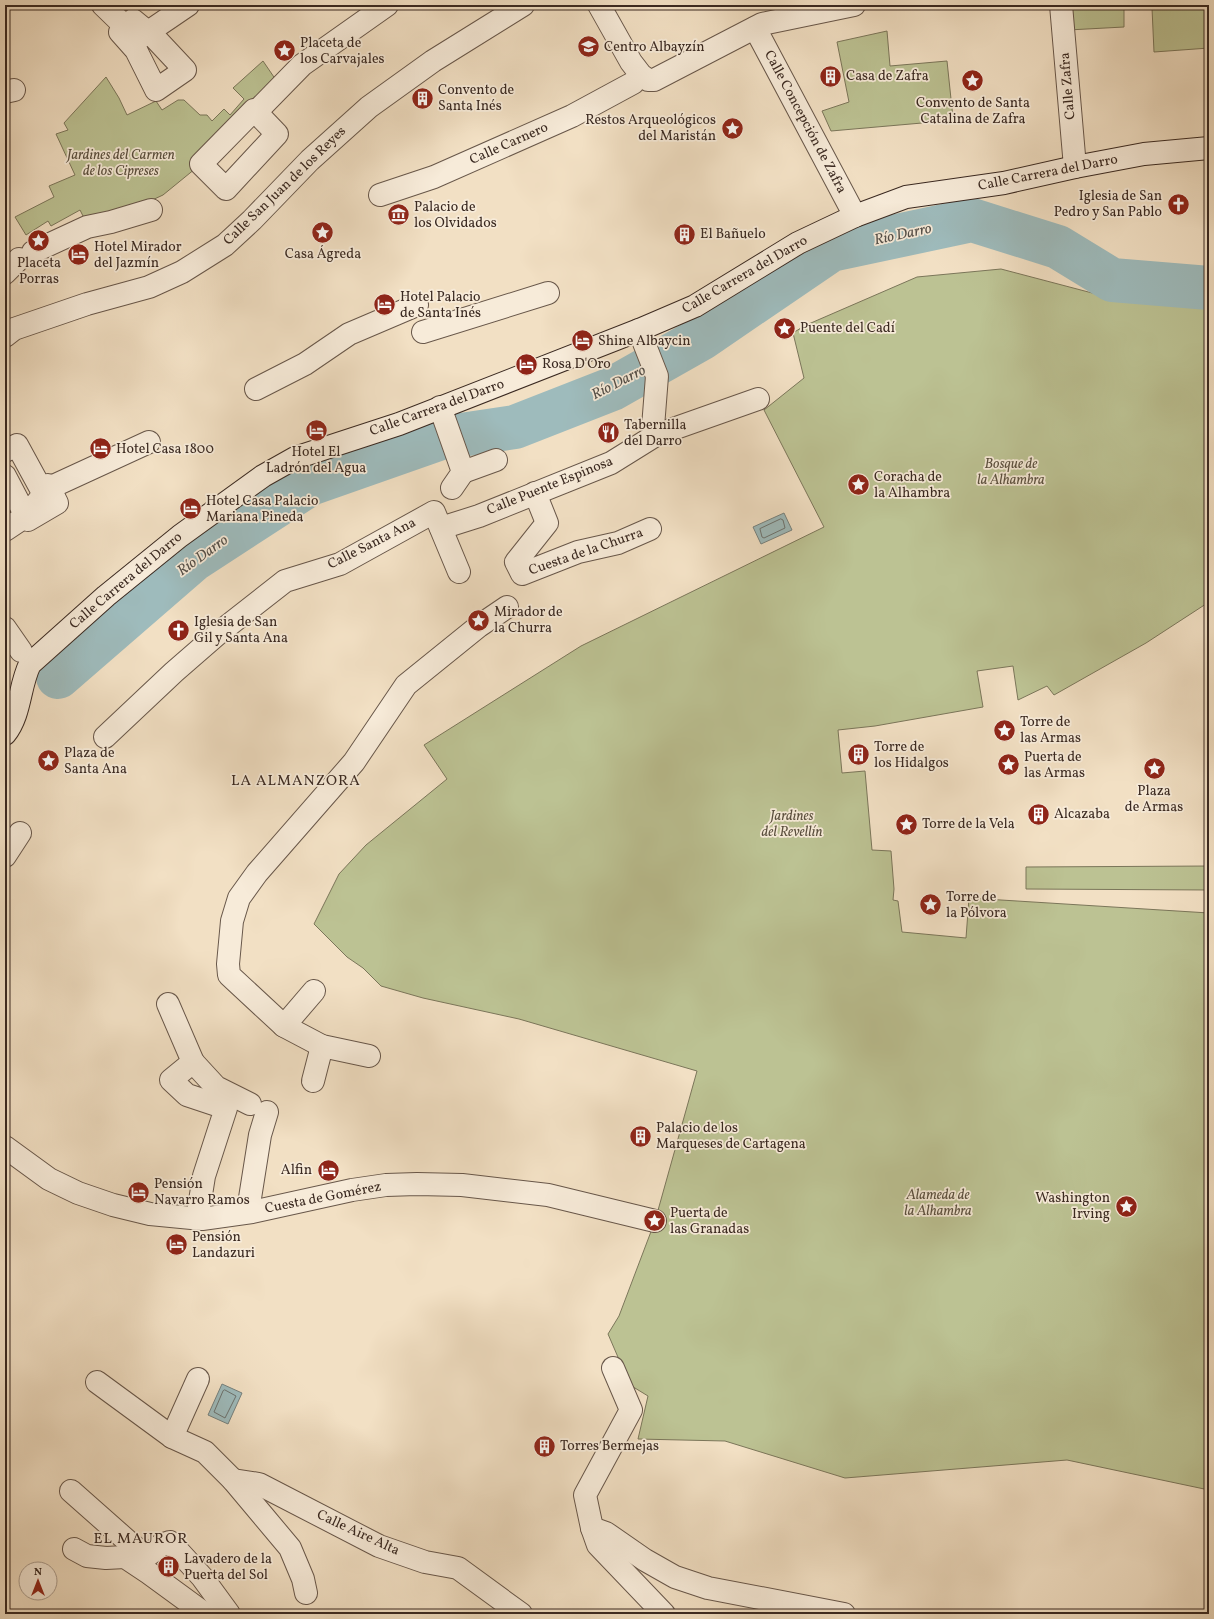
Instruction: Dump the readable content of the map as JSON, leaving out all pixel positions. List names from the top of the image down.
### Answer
{
  "streets": {
    "street": [
      "Calle Zafra",
      "Calle Concepción de Zafra",
      "Calle Carnero",
      "Calle Carrera del Darro",
      "Calle San Juan de los Reyes",
      "Calle Puente Espinosa",
      "Calle Santa Ana",
      "Cuesta de la Churra",
      "Cuesta de Gomérez",
      "Calle Aire Alta"
    ]
  },
  "crossings": [
    ["Calle Zafra", "Calle Carrera del Darro"],
    ["Calle Concepción de Zafra", "Calle Carrera del Darro"],
    ["Calle Puente Espinosa", "Calle Santa Ana"],
    ["Calle Puente Espinosa", "Cuesta de la Churra"]
  ],
  "districts": ["LA ALMANZORA", "EL MAUROR"],
  "water": ["Río Darro"],
  "parks": [
    "Jardines del Carmen de los Cipreses",
    "Bosque de la Alhambra",
    "Jardines del Revellín",
    "Alameda de la Alhambra"
  ],
  "places": {
    "school or university": ["Centro Albayzín"],
    "place": [
      "Placeta de los Carvajales",
      "Convento de Santa Catalina de Zafra",
      "Restos Arqueológicos del Maristán",
      "Casa Ágreda",
      "Placeta Porras",
      "Puente del Cadí",
      "Coracha de la Alhambra",
      "Mirador de la Churra",
      "Torre de las Armas",
      "Plaza de Santa Ana",
      "Puerta de las Armas",
      "Plaza de Armas",
      "Torre de la Vela",
      "Torre de la Pólvora",
      "Washington Irving",
      "Puerta de las Granadas"
    ],
    "building": [
      "Casa de Zafra",
      "Convento de Santa Inés",
      "El Bañuelo",
      "Torre de los Hidalgos",
      "Alcazaba",
      "Palacio de los Marqueses de Cartagena",
      "Torres Bermejas",
      "Lavadero de la Puerta del Sol"
    ],
    "church": ["Iglesia de San Pedro y San Pablo", "Iglesia de San Gil y Santa Ana"],
    "museum": ["Palacio de los Olvidados"],
    "hotel": [
      "Hotel Mirador del Jazmín",
      "Hotel Palacio de Santa Inés",
      "Shine Albaycin",
      "Rosa D'Oro",
      "Hotel El Ladrón del Agua",
      "Hotel Casa 1800",
      "Hotel Casa Palacio Mariana Pineda",
      "Alfin",
      "Pensión Navarro Ramos",
      "Pensión Landazuri"
    ],
    "restaurant": ["Tabernilla del Darro"]
  },
  "north": "top"
}
